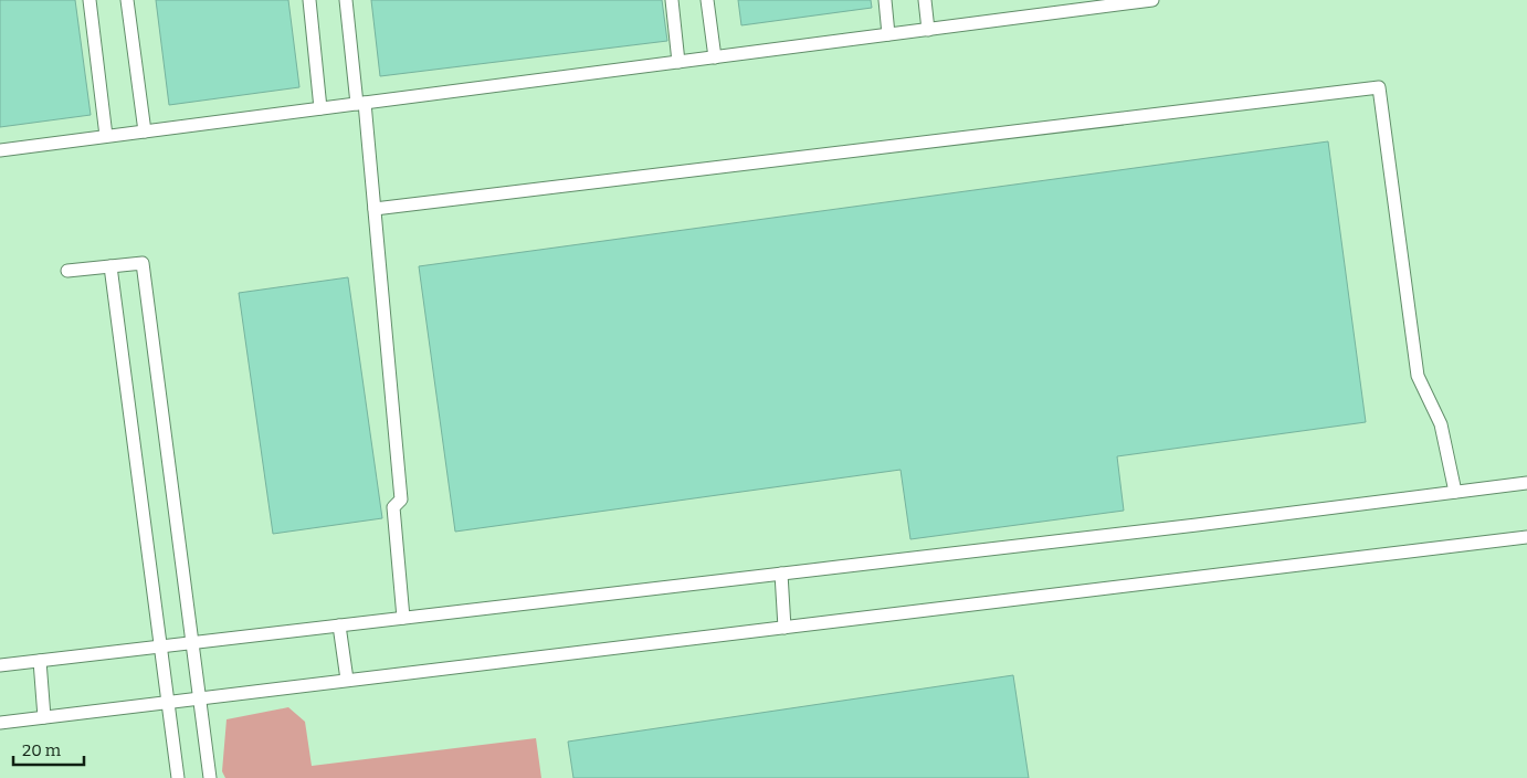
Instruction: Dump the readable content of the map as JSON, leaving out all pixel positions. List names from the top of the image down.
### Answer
{
  "scale_bar": "20 m"
}
